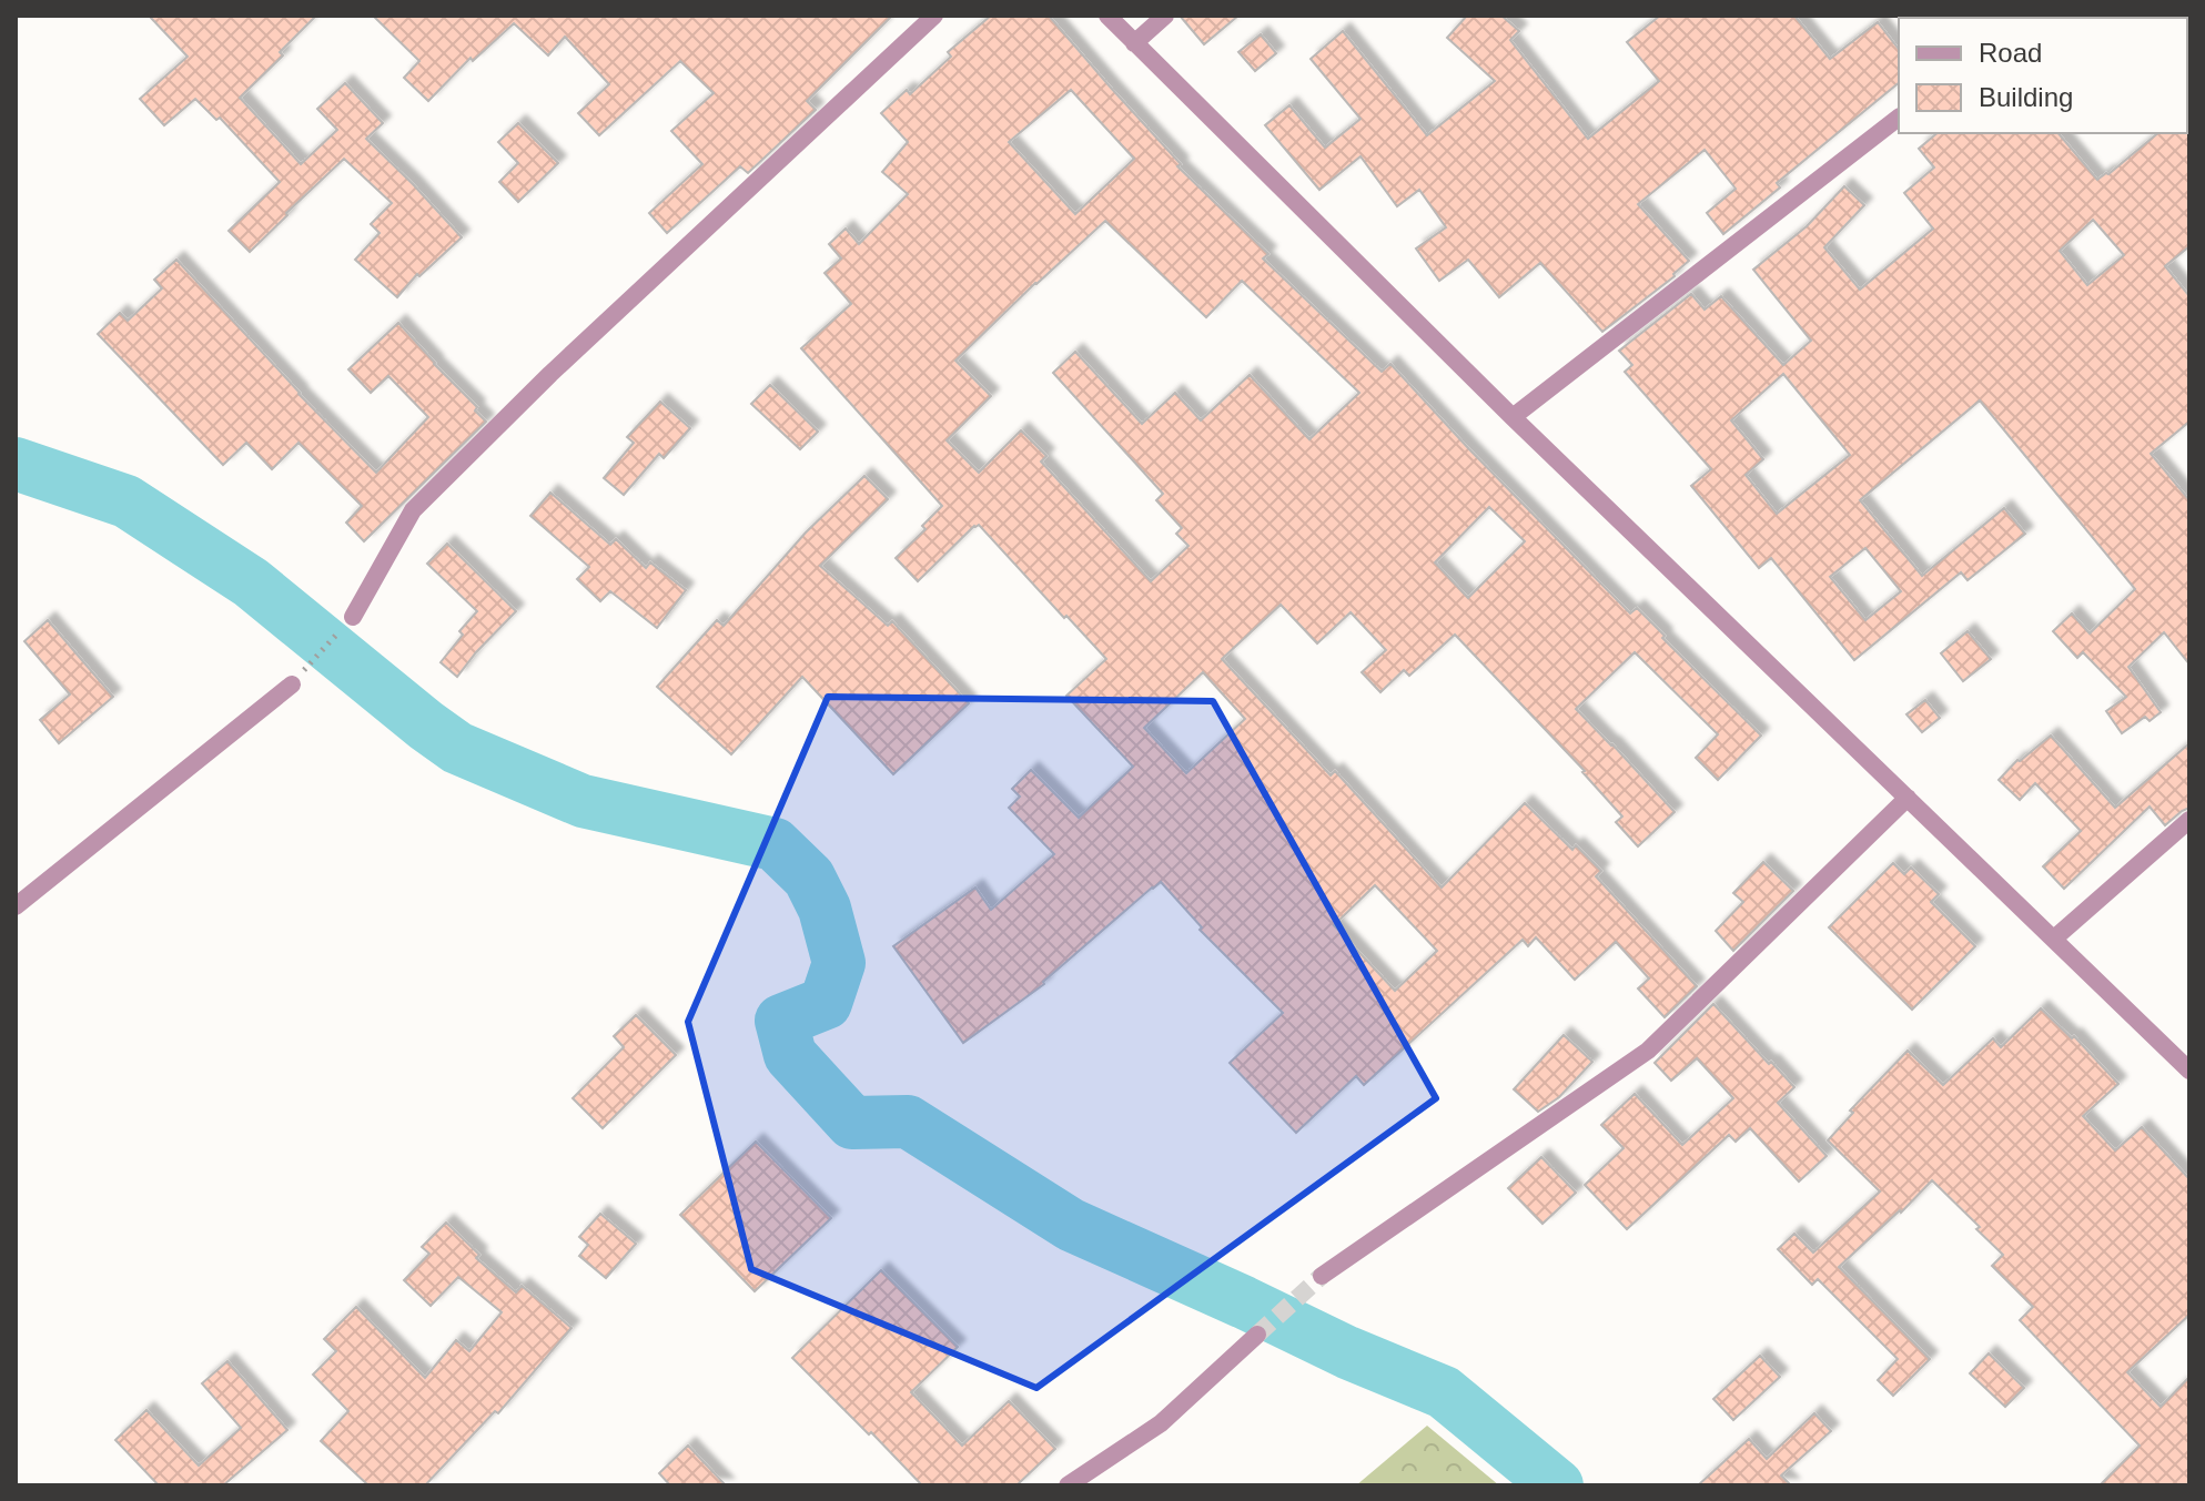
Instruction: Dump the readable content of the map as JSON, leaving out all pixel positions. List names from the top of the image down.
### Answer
{
  "legend": ["Road", "Building"]
}
